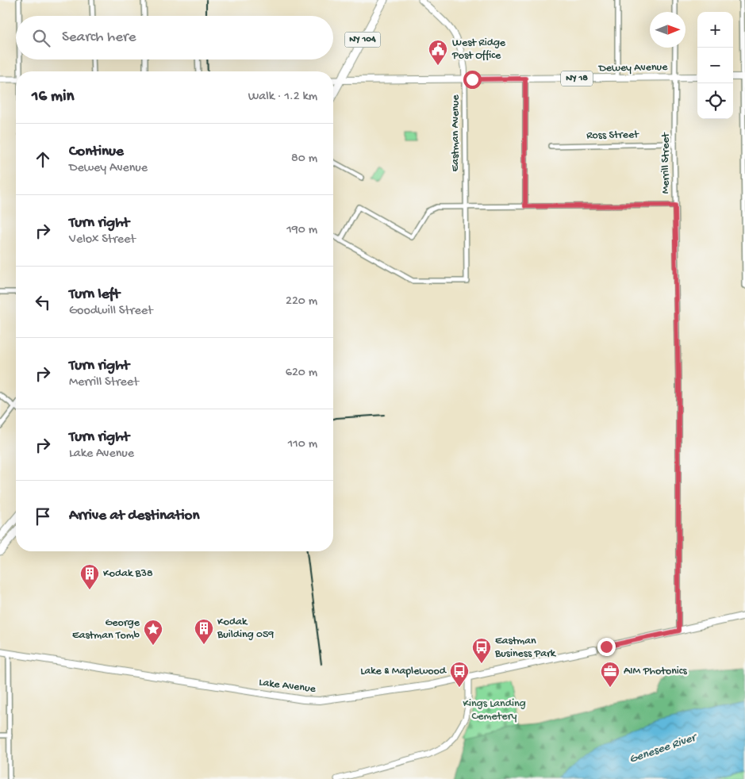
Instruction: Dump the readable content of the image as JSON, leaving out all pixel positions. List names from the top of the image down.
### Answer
{
  "streets": {
    "highway": ["NY 104"],
    "main road": ["Dewey Avenue", "NY 18", "Lake Avenue"],
    "street": ["Eastman Avenue", "Ross Street", "Merrill Street"]
  },
  "crossings": [
    ["NY 104", "Dewey Avenue"],
    ["Dewey Avenue", "Eastman Avenue"],
    ["Dewey Avenue", "Merrill Street"],
    ["Ross Street", "Merrill Street"]
  ],
  "water": ["Genesee River"],
  "parks": ["Kings Landing Cemetery"],
  "places": {
    "public building": ["West Ridge Post Office"],
    "building": ["Kodak B38", "Kodak Building 059"],
    "place": ["George Eastman Tomb"],
    "bus stop": ["Eastman Business Park", "Lake & Maplewood"],
    "office": ["AIM Photonics"]
  },
  "north": "right",
  "page": {
    "map_buttons": ["+", "−"],
    "search": "Search here",
    "heading": ["16 min", "Walk · 1.2 km"],
    "list": [
      ["Continue", "Dewey Avenue", "80 m"],
      ["Turn right", "Velox Street", "190 m"],
      ["Turn left", "Goodwill Street", "220 m"],
      ["Turn right", "Merrill Street", "620 m"],
      ["Turn right", "Lake Avenue", "110 m"],
      "Arrive at destination"
    ]
  }
}
